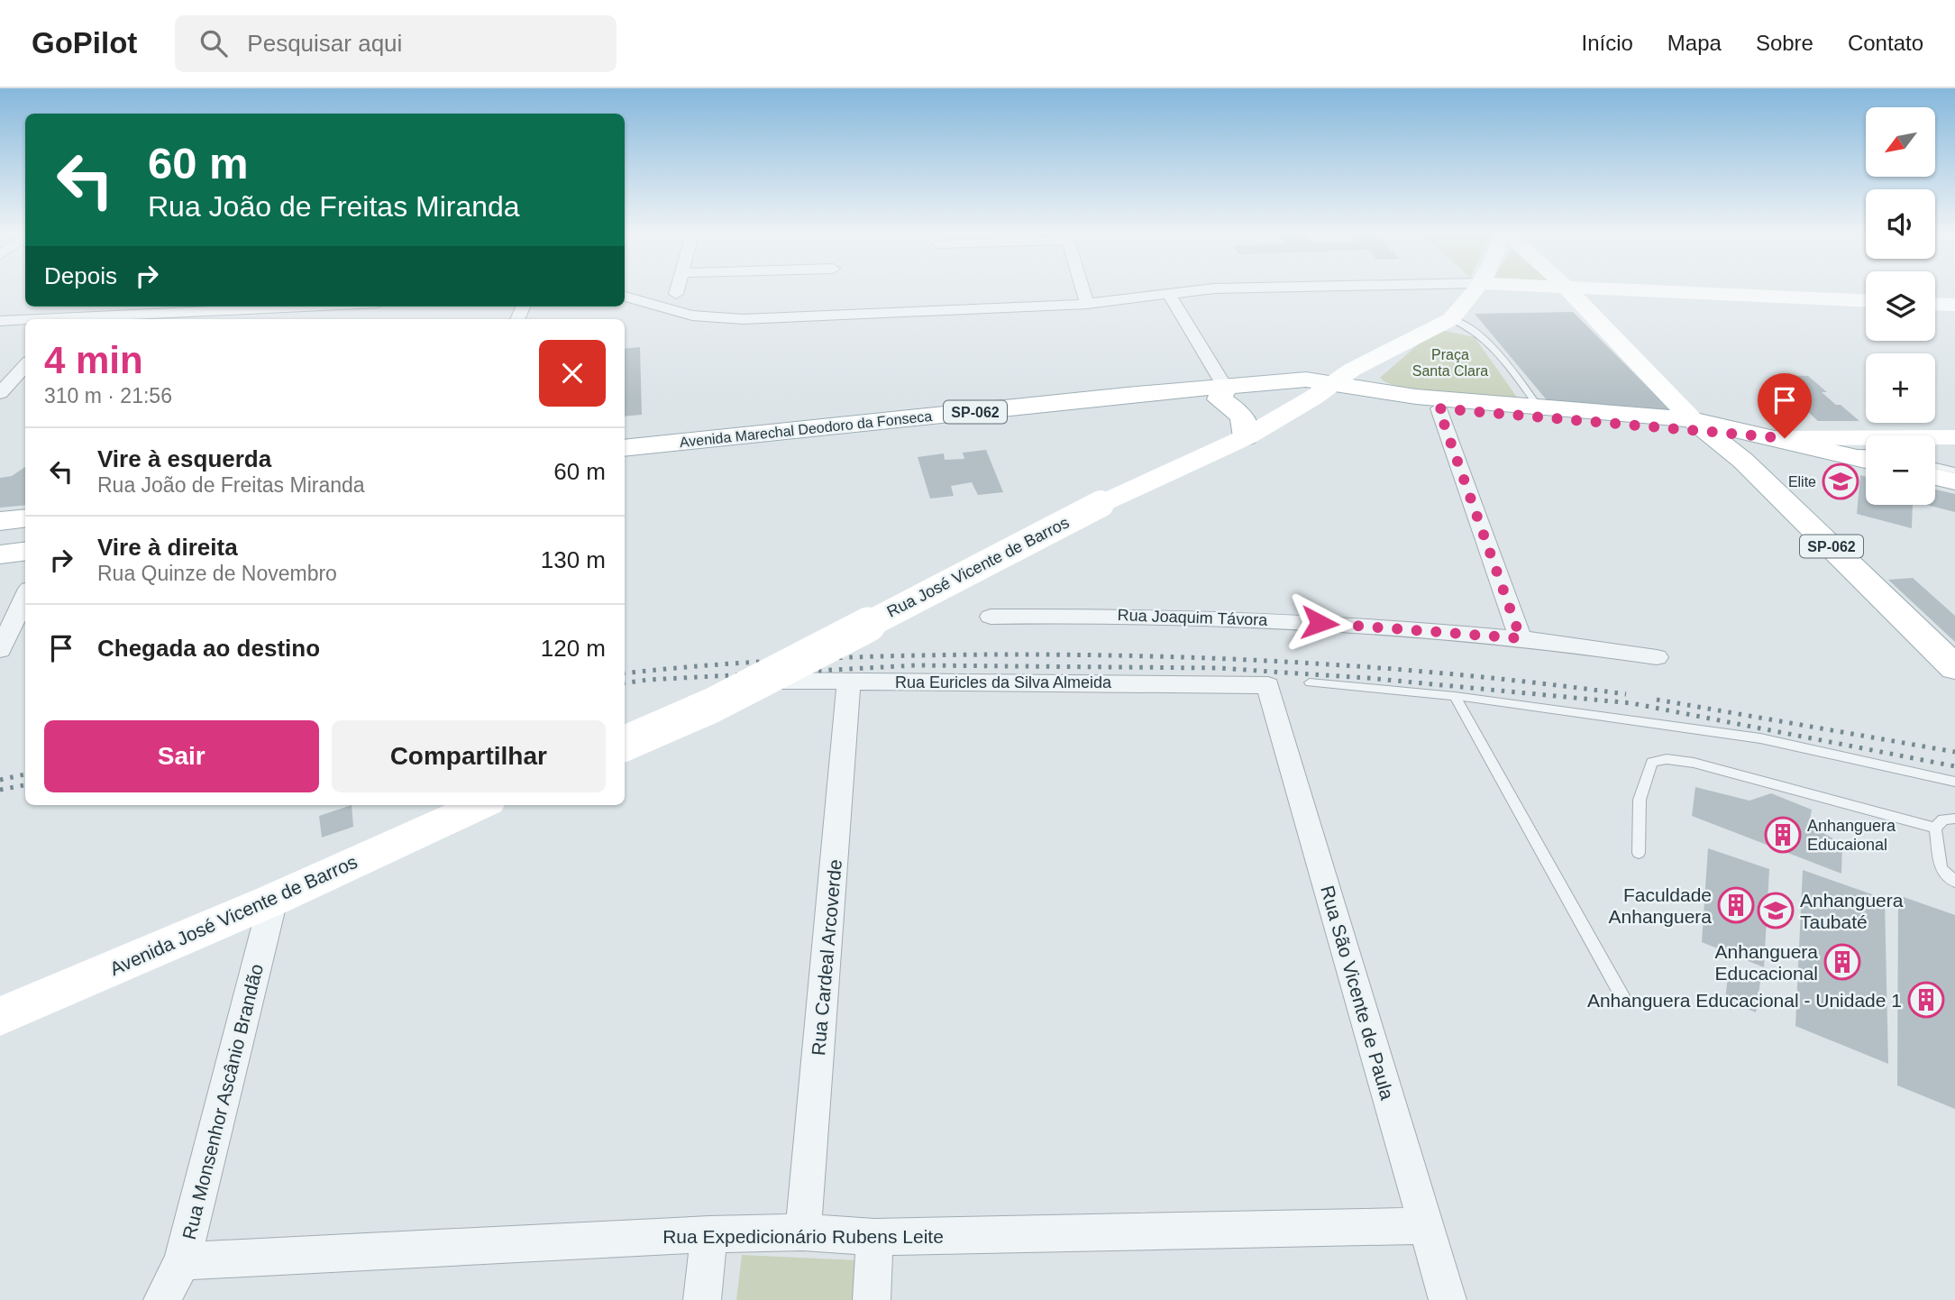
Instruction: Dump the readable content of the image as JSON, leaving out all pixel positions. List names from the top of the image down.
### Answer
{
  "streets": {
    "main road": [
      "SP-062",
      "Avenida Marechal Deodoro da Fonseca",
      "Rua José Vicente de Barros",
      "Avenida José Vicente de Barros"
    ],
    "street": [
      "Rua Joaquim Távora",
      "Rua Euricles da Silva Almeida",
      "Rua Cardeal Arcoverde",
      "Rua São Vicente de Paula",
      "Rua Monsenhor Ascânio Brandão",
      "Rua Expedicionário Rubens Leite"
    ]
  },
  "crossings": [
    ["SP-062", "Avenida Marechal Deodoro da Fonseca"],
    ["SP-062", "Rua José Vicente de Barros"],
    ["Avenida Marechal Deodoro da Fonseca", "Rua José Vicente de Barros"],
    ["Rua Euricles da Silva Almeida", "Rua Cardeal Arcoverde"],
    ["Rua Euricles da Silva Almeida", "Rua São Vicente de Paula"],
    ["Avenida José Vicente de Barros", "Rua Monsenhor Ascânio Brandão"],
    ["Rua Cardeal Arcoverde", "Rua Expedicionário Rubens Leite"],
    ["Rua São Vicente de Paula", "Rua Expedicionário Rubens Leite"],
    ["Rua Monsenhor Ascânio Brandão", "Rua Expedicionário Rubens Leite"]
  ],
  "parks": ["Praça Santa Clara"],
  "places": {
    "school or university": ["Elite", "Anhanguera Taubaté"],
    "building": [
      "Anhanguera Educaional",
      "Faculdade Anhanguera",
      "Anhanguera Educacional",
      "Anhanguera Educacional - Unidade 1"
    ]
  },
  "north": "bottom left",
  "page": {
    "header": "GoPilot",
    "search": "Pesquisar aqui",
    "nav": [
      "Início",
      "Mapa",
      "Sobre",
      "Contato"
    ],
    "map_buttons": ["+", "−"],
    "turn": ["60 m", "Rua João de Freitas Miranda"],
    "then": "Depois",
    "heading": ["4 min", "310 m · 21:56"],
    "list": [
      {
        "name": "Vire à esquerda",
        "note": "Rua João de Freitas Miranda",
        "value": "60 m"
      },
      {
        "name": "Vire à direita",
        "note": "Rua Quinze de Novembro",
        "value": "130 m"
      },
      {
        "name": "Chegada ao destino",
        "value": "120 m"
      }
    ],
    "buttons": ["Sair", "Compartilhar"]
  }
}
